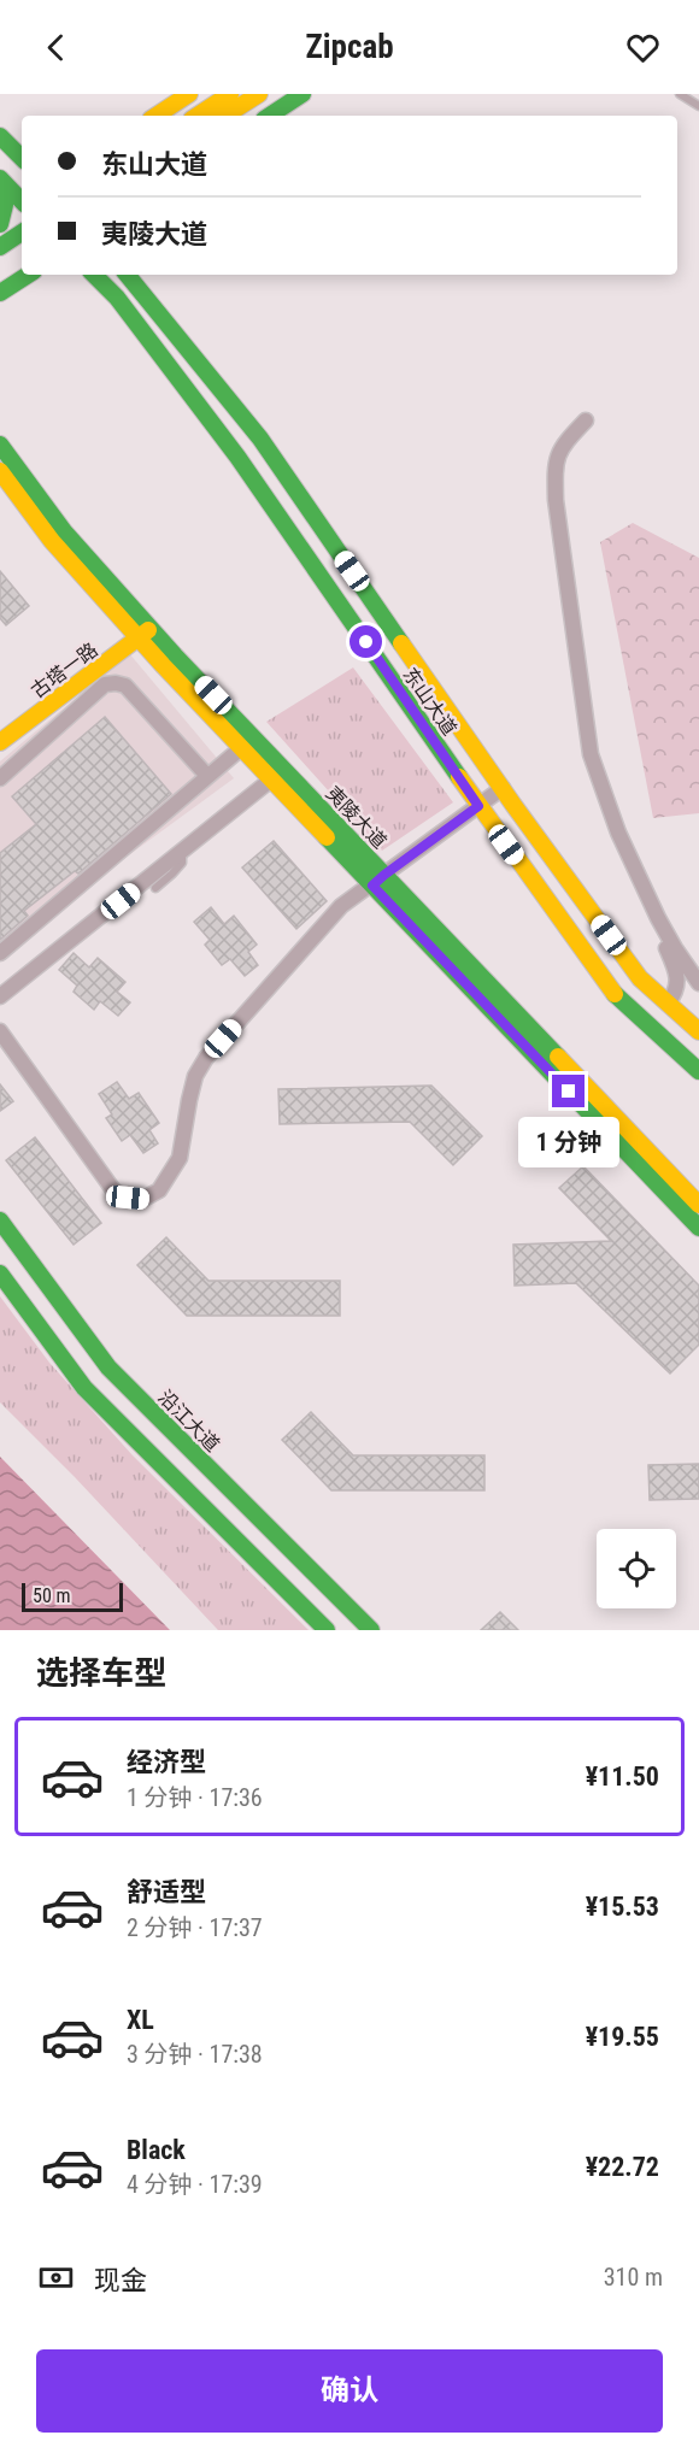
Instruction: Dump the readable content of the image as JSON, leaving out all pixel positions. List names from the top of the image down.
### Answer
{
  "streets": {
    "main road": [
      "古塔一路",
      "东山大道",
      "夷陵大道",
      "沿江大道"
    ]
  },
  "crossings": [
    ["古塔一路", "夷陵大道"]
  ],
  "scale_bar": "50 m",
  "page": {
    "header": "Zipcab",
    "banner": ["东山大道", "夷陵大道"],
    "bubble": "1 分钟",
    "scale": "50 m",
    "heading": "选择车型",
    "list": [
      {
        "name": "经济型",
        "note": "1 分钟 · 17:36",
        "value": "¥11.50"
      },
      {
        "name": "舒适型",
        "note": "2 分钟 · 17:37",
        "value": "¥15.53"
      },
      {
        "name": "XL",
        "note": "3 分钟 · 17:38",
        "value": "¥19.55"
      },
      {
        "name": "Black",
        "note": "4 分钟 · 17:39",
        "value": "¥22.72"
      }
    ],
    "pay": ["现金", "310 m"],
    "buttons": "确认"
  }
}
